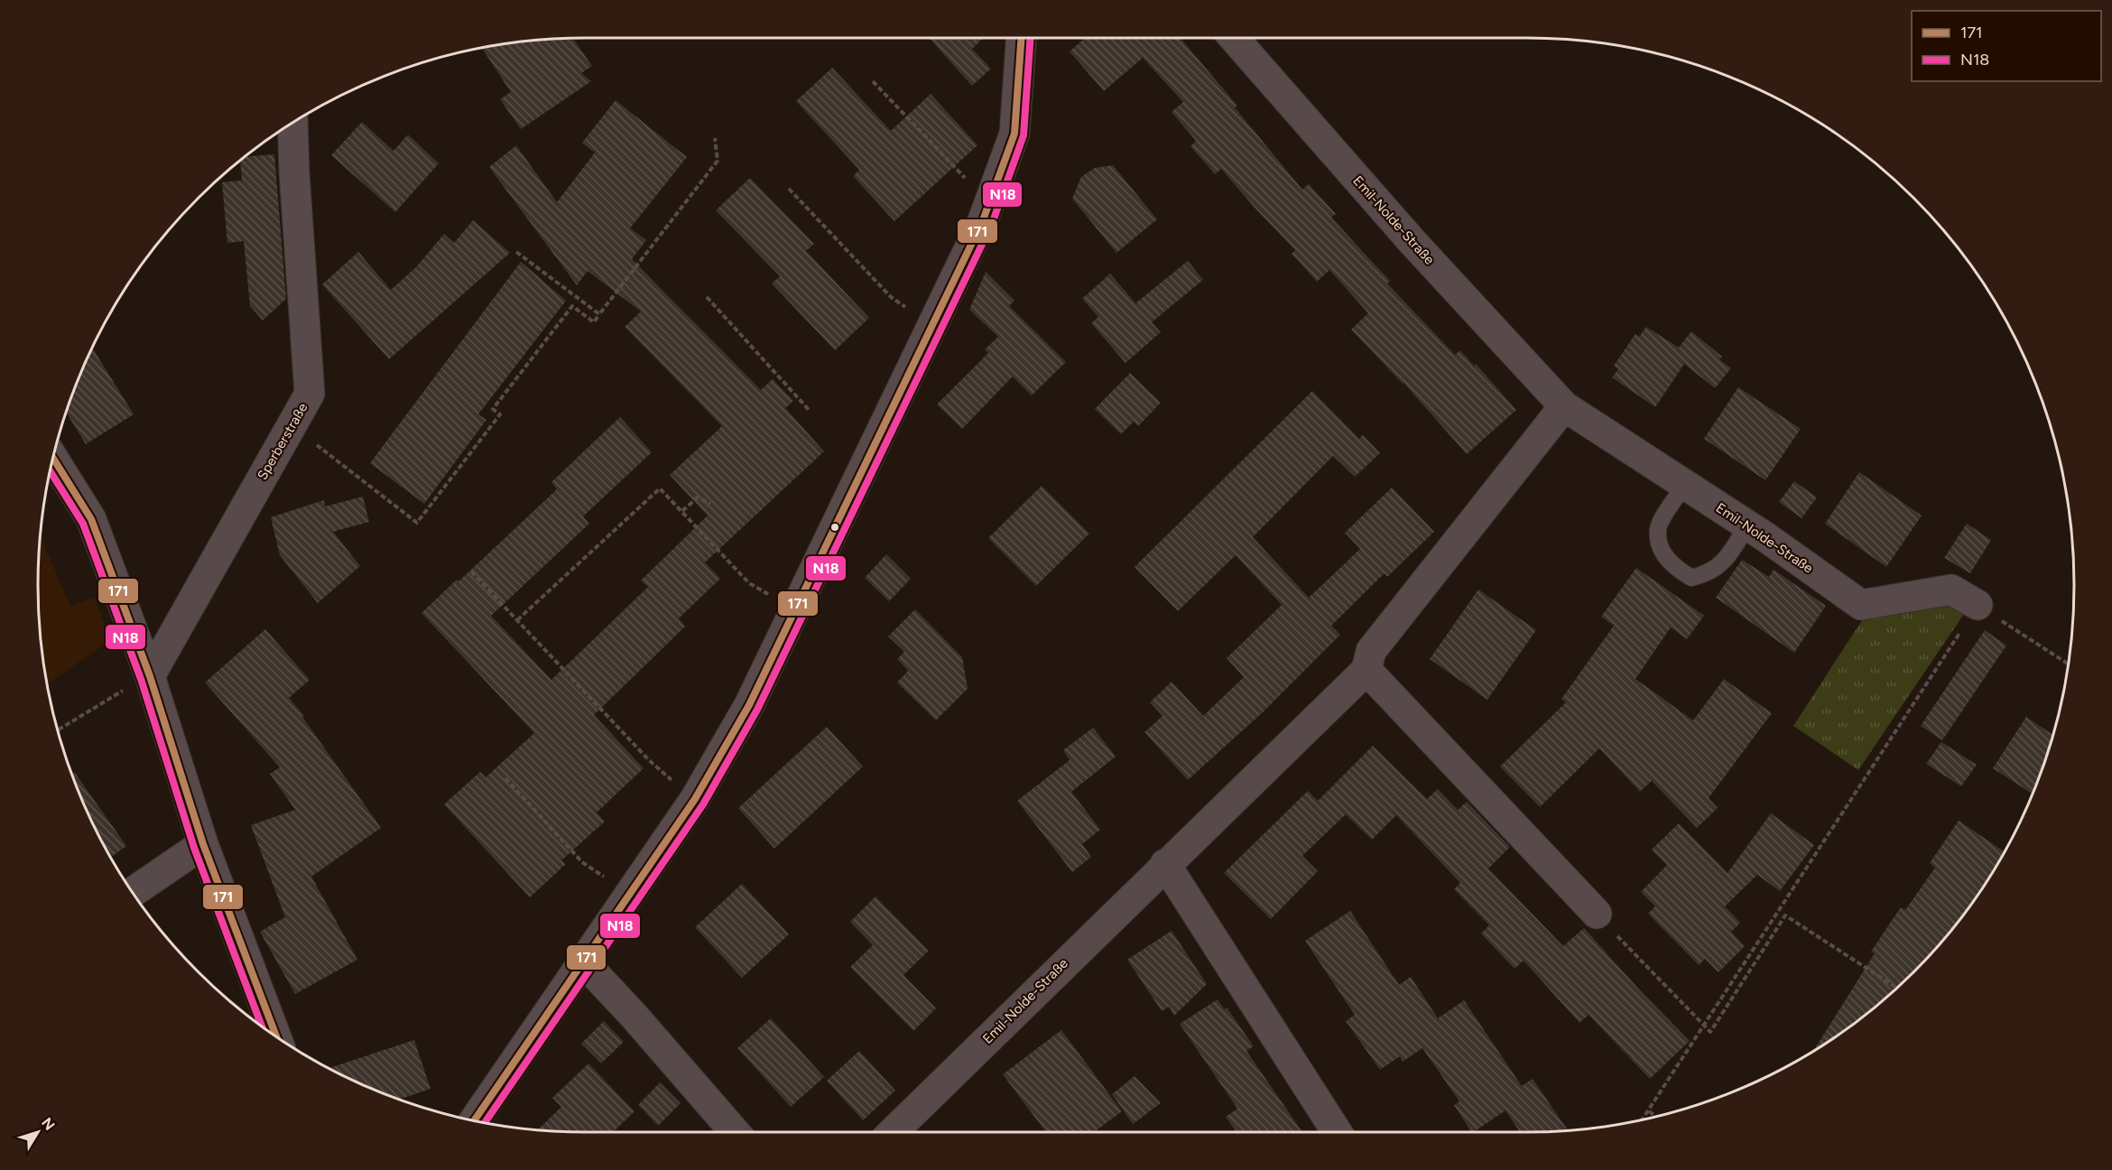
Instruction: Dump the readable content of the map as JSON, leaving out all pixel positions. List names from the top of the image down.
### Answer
{
  "streets": {
    "street": ["Emil-Nolde-Straße", "Sperberstraße"]
  },
  "lines": ["transit line 171", "transit line N18"],
  "legend": ["171", "N18"],
  "north": "top right"
}
